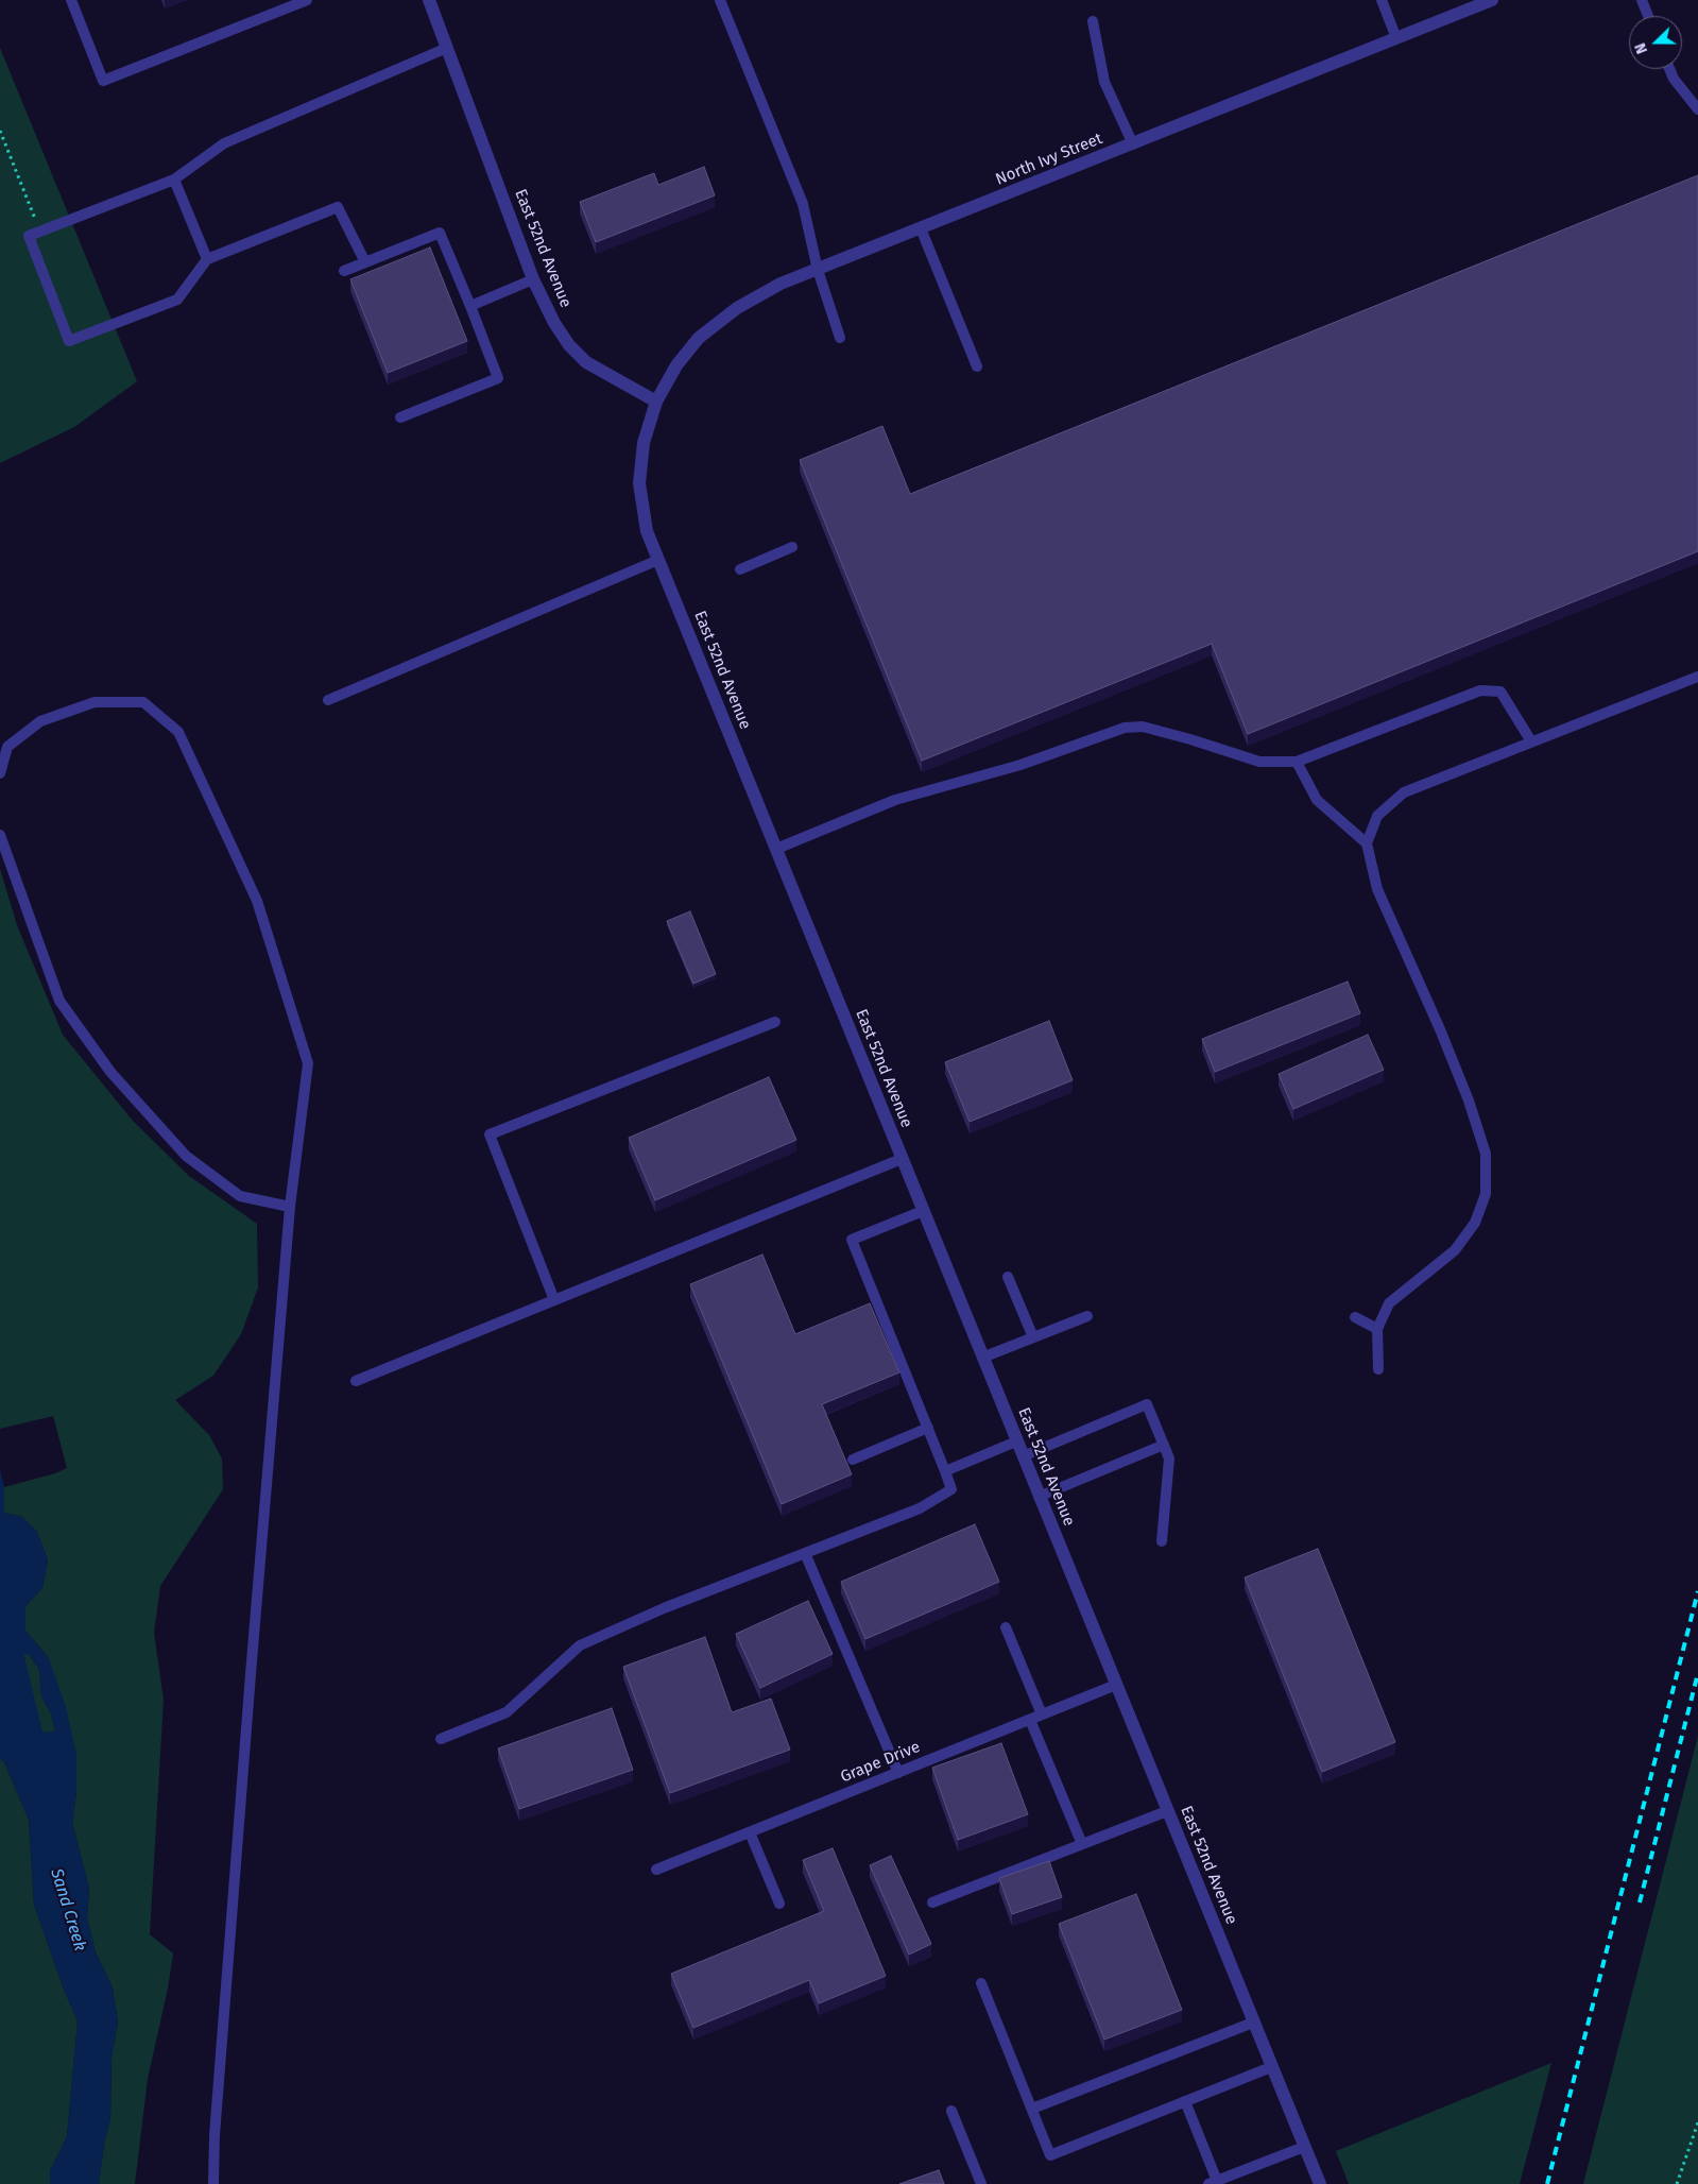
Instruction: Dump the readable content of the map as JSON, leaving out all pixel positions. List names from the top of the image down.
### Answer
{
  "streets": {
    "street": ["North Ivy Street", "East 52nd Avenue"],
    "lane": ["Grape Drive"]
  },
  "crossings": [
    ["North Ivy Street", "East 52nd Avenue"],
    ["East 52nd Avenue", "Grape Drive"]
  ],
  "water": ["Sand Creek"],
  "north": "left"
}
